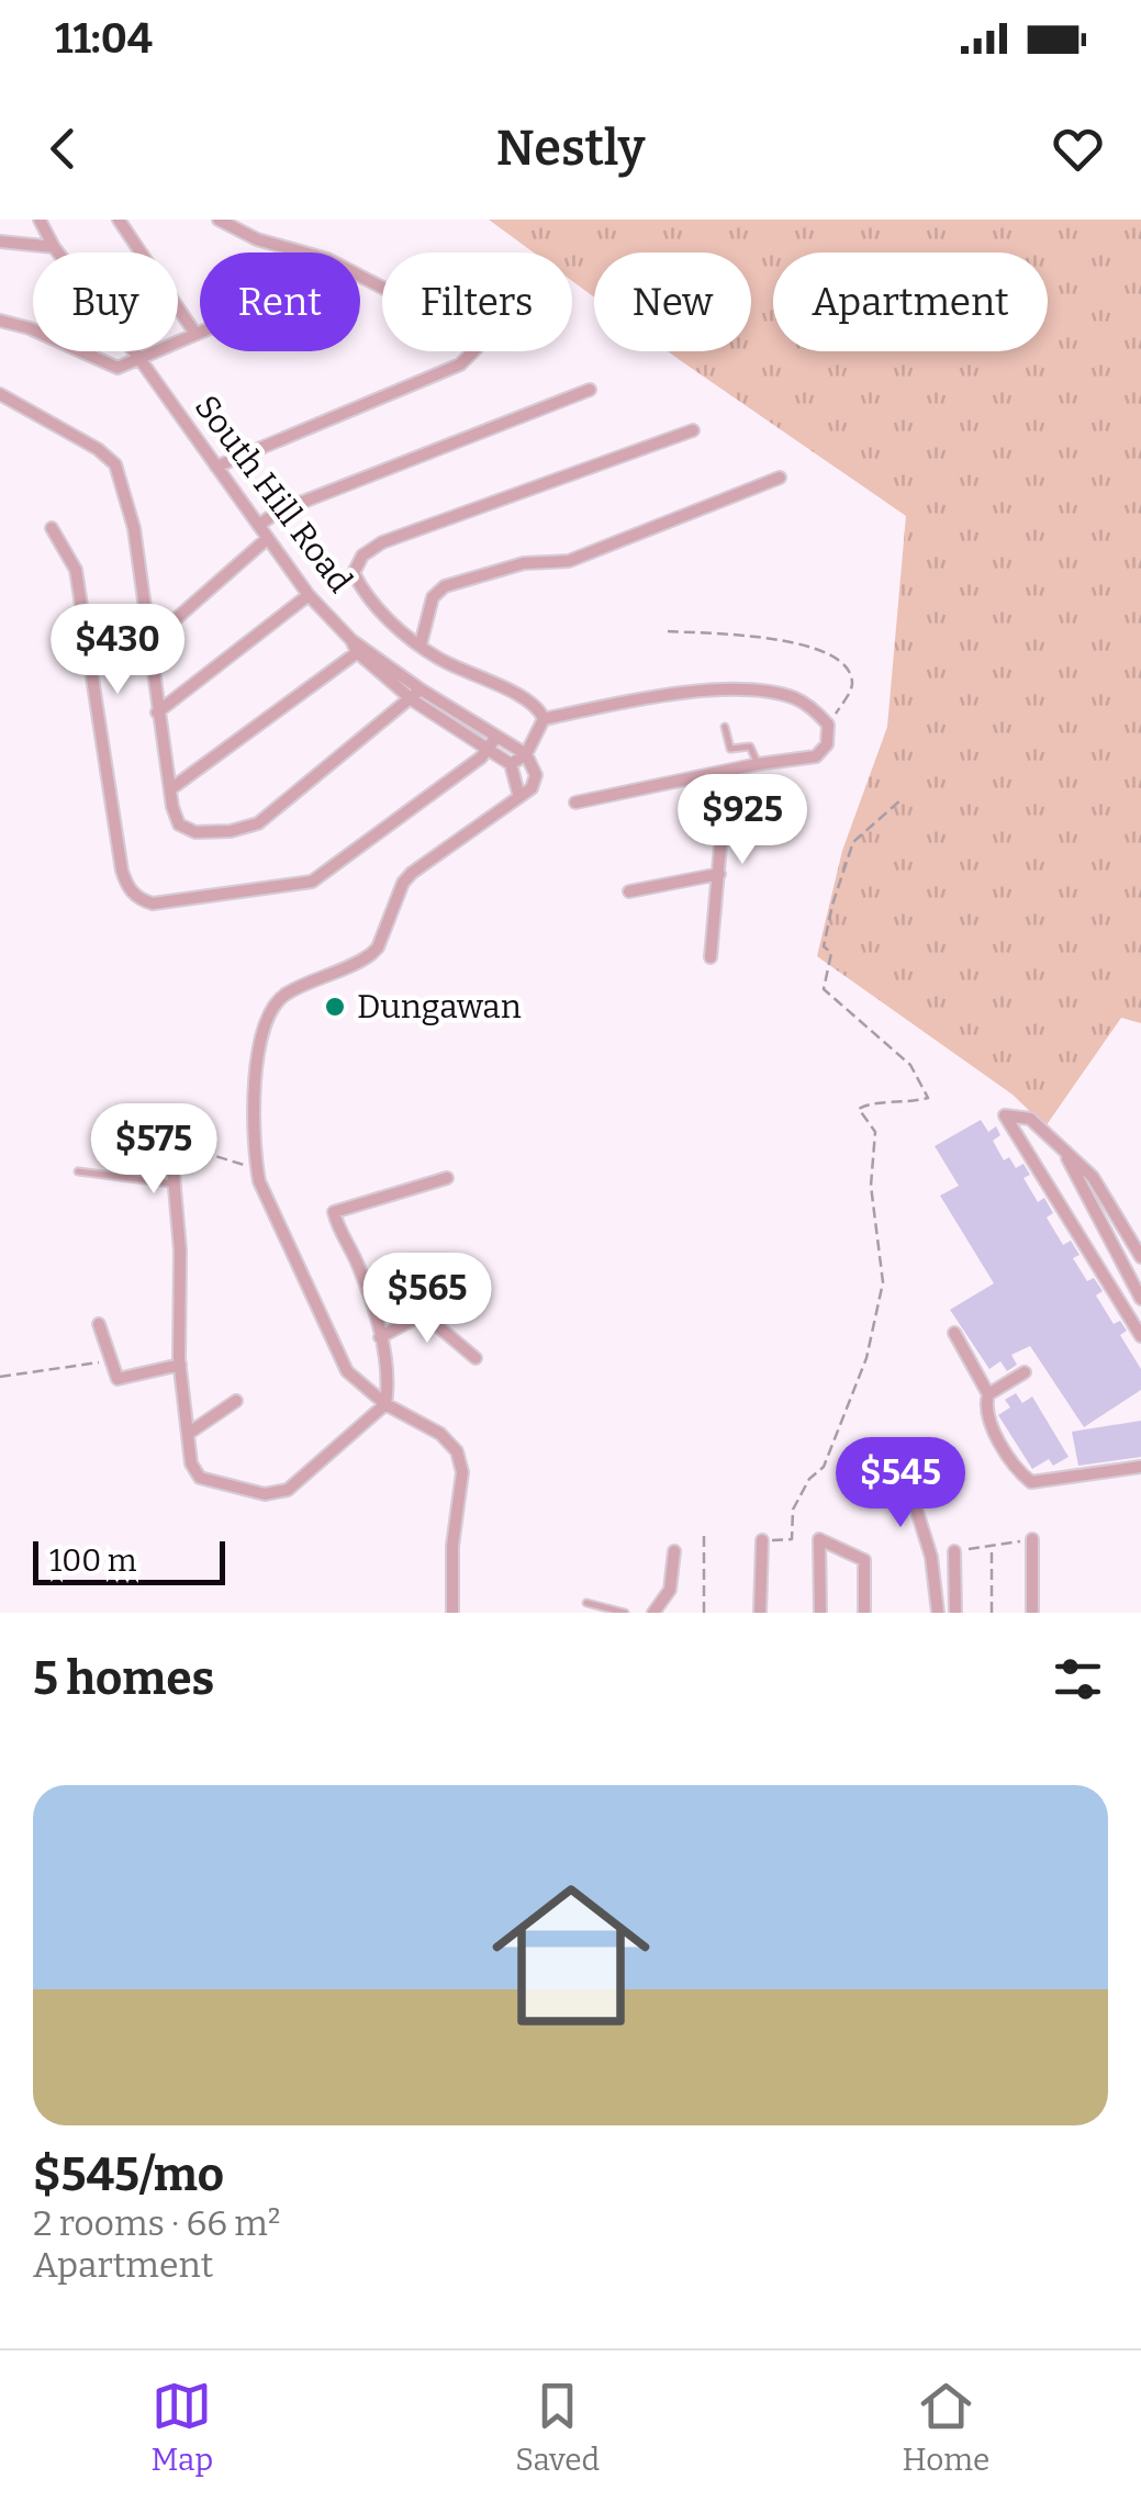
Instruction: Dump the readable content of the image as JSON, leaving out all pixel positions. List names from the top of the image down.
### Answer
{
  "streets": {
    "street": ["South Hill Road"]
  },
  "places": ["Dungawan"],
  "scale_bar": "100 m",
  "page": {
    "status": "11:04",
    "header": "Nestly",
    "chip": [
      "Buy",
      "Rent",
      "Filters",
      "New",
      "Apartment"
    ],
    "price": [
      "$430",
      "$925",
      "$575",
      "$565",
      "$545"
    ],
    "scale": "100 m",
    "heading": "5 homes",
    "list": [
      {
        "name": "$545/mo",
        "note": "2 rooms · 66 m² · Apartment"
      }
    ],
    "tabs": ["Map", "Saved", "Home"]
  }
}
